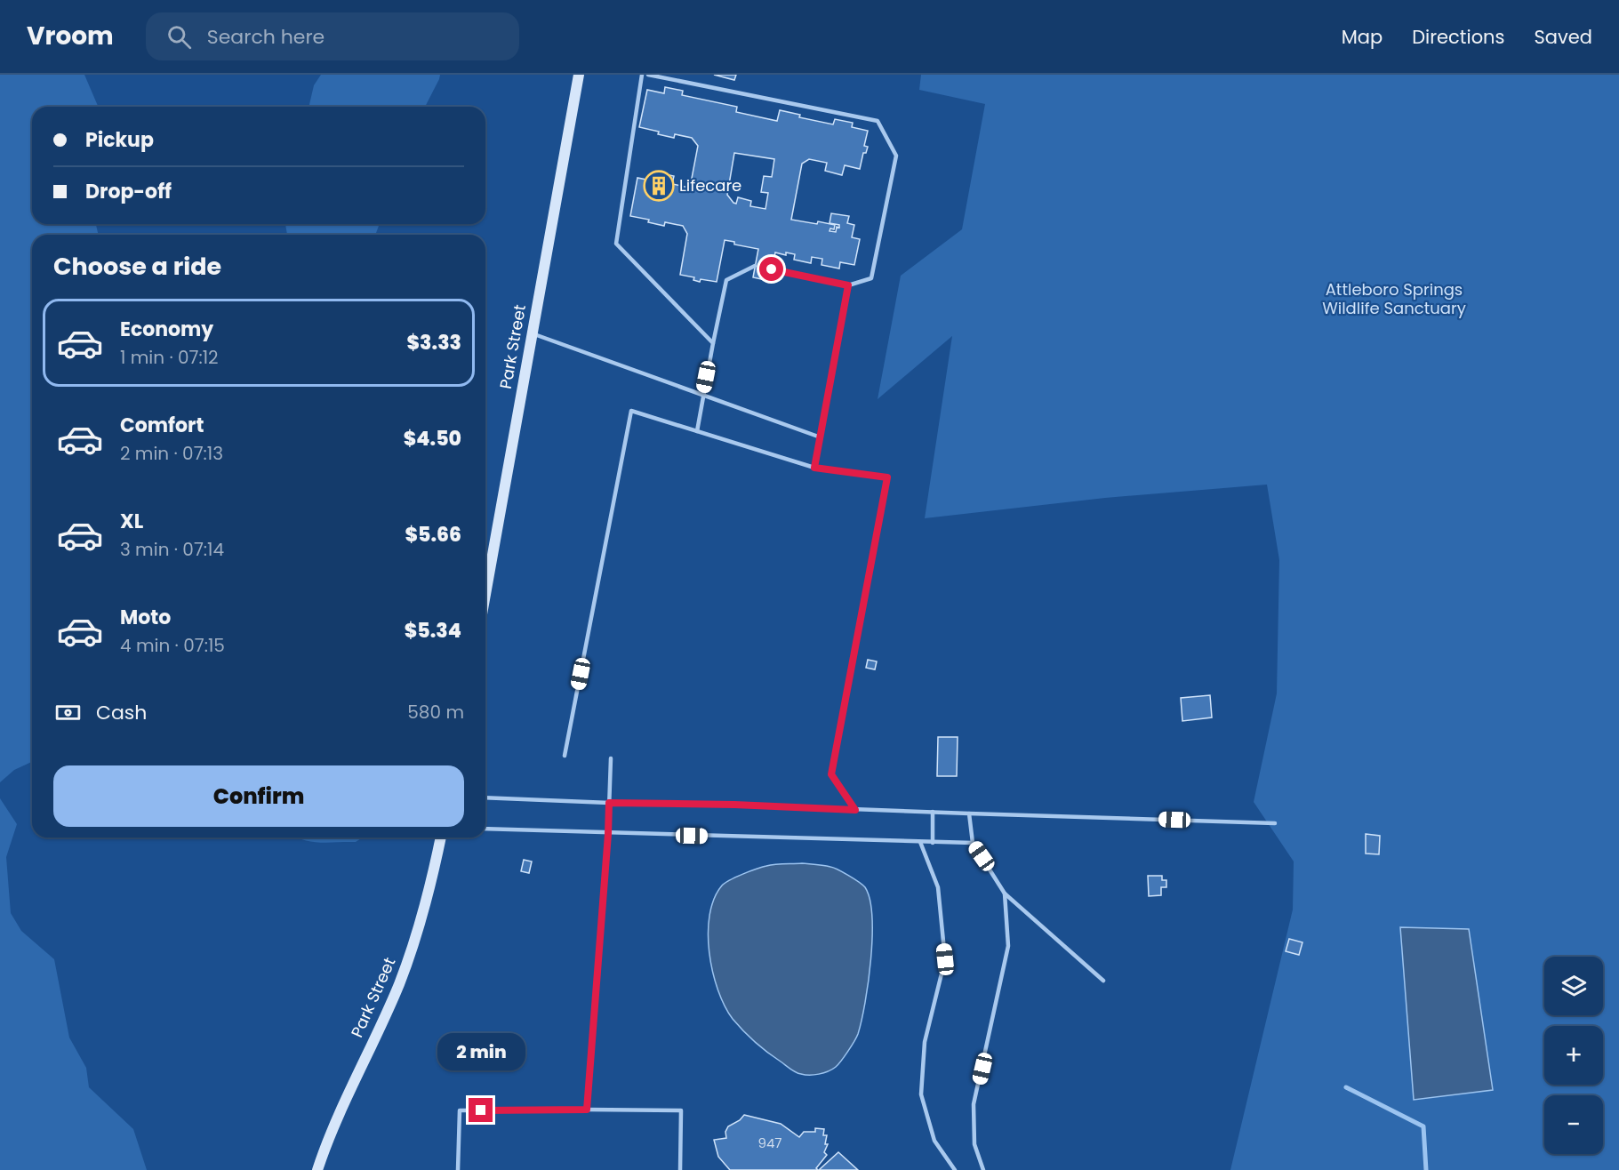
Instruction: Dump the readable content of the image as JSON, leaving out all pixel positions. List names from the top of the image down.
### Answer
{
  "streets": {
    "main road": ["Park Street"]
  },
  "parks": ["Attleboro Springs Wildlife Sanctuary"],
  "places": {
    "building": ["Lifecare"]
  },
  "house_numbers": ["947"],
  "page": {
    "header": "Vroom",
    "search": "Search here",
    "nav": ["Map", "Directions", "Saved"],
    "banner": ["Pickup", "Drop-off"],
    "heading": "Choose a ride",
    "list": [
      {
        "name": "Economy",
        "note": "1 min · 07:12",
        "value": "$3.33"
      },
      {
        "name": "Comfort",
        "note": "2 min · 07:13",
        "value": "$4.50"
      },
      {
        "name": "XL",
        "note": "3 min · 07:14",
        "value": "$5.66"
      },
      {
        "name": "Moto",
        "note": "4 min · 07:15",
        "value": "$5.34"
      }
    ],
    "pay": ["Cash", "580 m"],
    "buttons": "Confirm",
    "map_buttons": ["+", "−"],
    "bubble": "2 min"
  }
}
